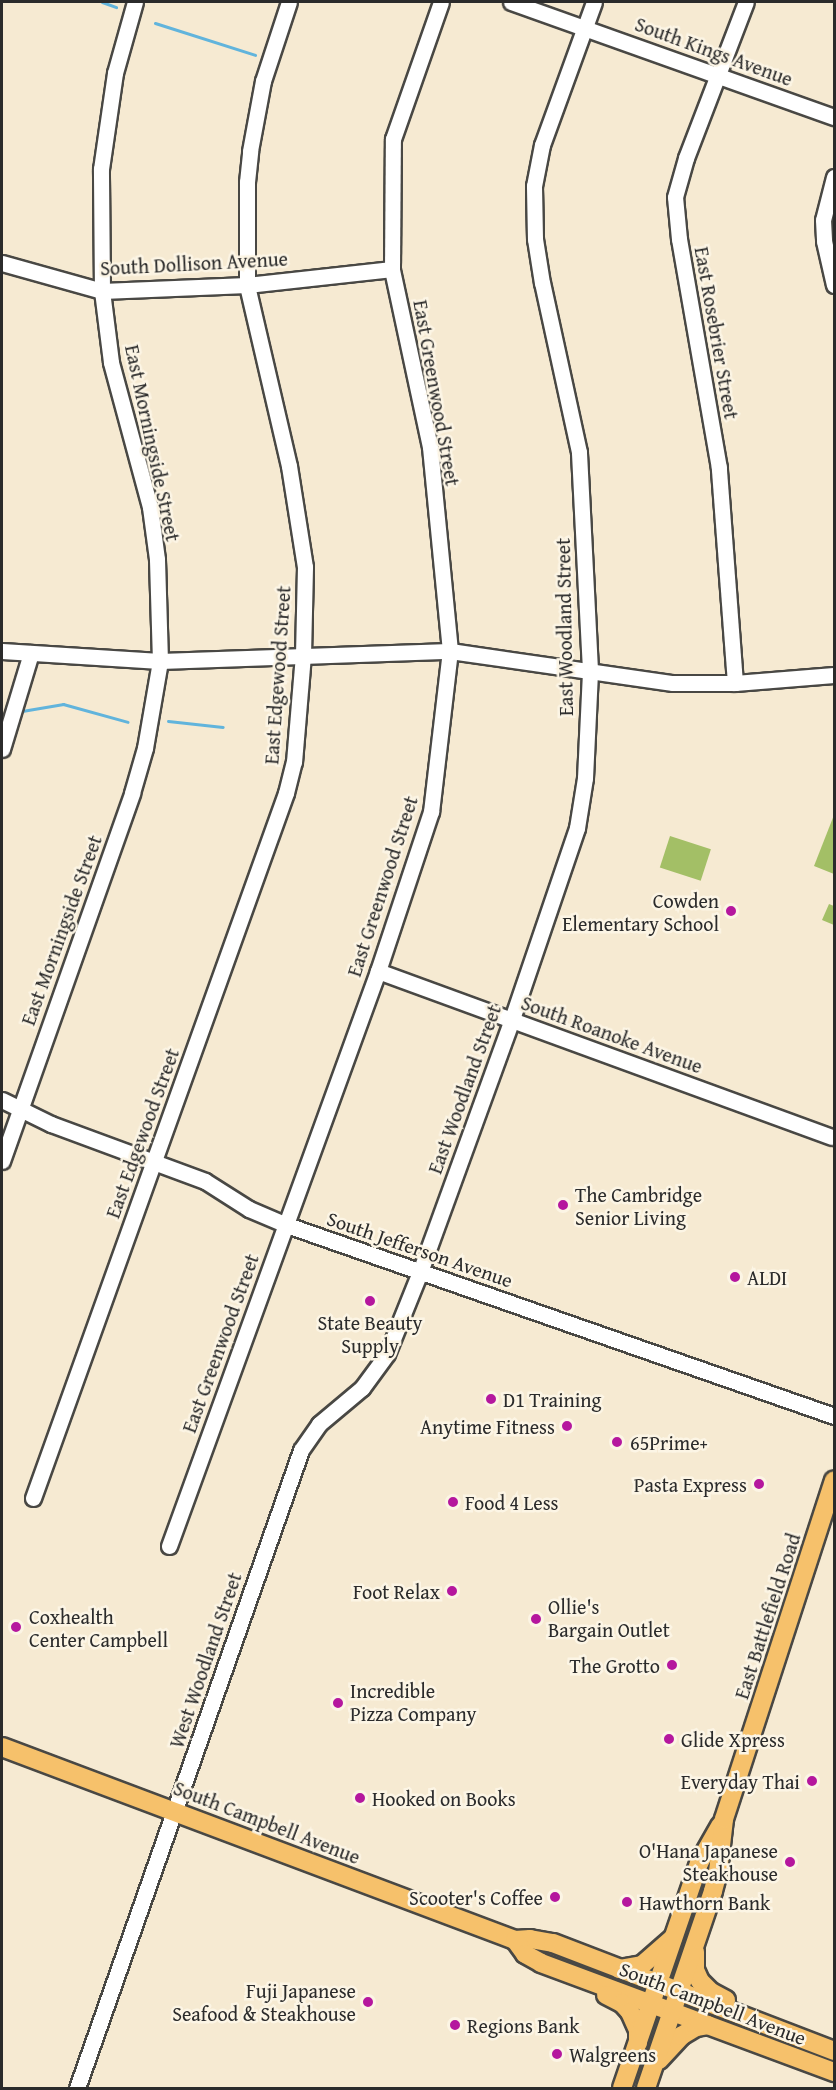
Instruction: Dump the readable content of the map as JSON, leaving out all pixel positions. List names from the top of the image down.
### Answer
{
  "streets": {
    "main road": ["East Battlefield Road", "South Campbell Avenue"],
    "street": [
      "South Kings Avenue",
      "South Dollison Avenue",
      "East Rosebrier Street",
      "East Greenwood Street",
      "East Morningside Street",
      "East Woodland Street",
      "East Edgewood Street",
      "South Roanoke Avenue",
      "South Jefferson Avenue",
      "West Woodland Street"
    ]
  },
  "crossings": [
    ["South Kings Avenue", "East Rosebrier Street"],
    ["South Kings Avenue", "East Woodland Street"],
    ["South Dollison Avenue", "East Greenwood Street"],
    ["South Dollison Avenue", "East Morningside Street"],
    ["South Dollison Avenue", "East Edgewood Street"],
    ["East Greenwood Street", "South Roanoke Avenue"],
    ["East Greenwood Street", "South Jefferson Avenue"],
    ["East Morningside Street", "South Jefferson Avenue"],
    ["East Woodland Street", "South Roanoke Avenue"],
    ["East Woodland Street", "South Jefferson Avenue"],
    ["East Woodland Street", "West Woodland Street"],
    ["East Edgewood Street", "South Jefferson Avenue"],
    ["West Woodland Street", "South Campbell Avenue"]
  ],
  "places": [
    "Cowden Elementary School",
    "The Cambridge Senior Living",
    "ALDI",
    "State Beauty Supply",
    "D1 Training",
    "Anytime Fitness",
    "65Prime+",
    "Pasta Express",
    "Food 4 Less",
    "Foot Relax",
    "Ollie's Bargain Outlet",
    "Coxhealth Center Campbell",
    "The Grotto",
    "Incredible Pizza Company",
    "Glide Xpress",
    "Everyday Thai",
    "Hooked on Books",
    "O'Hana Japanese Steakhouse",
    "Scooter's Coffee",
    "Hawthorn Bank",
    "Fuji Japanese Seafood & Steakhouse",
    "Regions Bank",
    "Walgreens"
  ]
}
